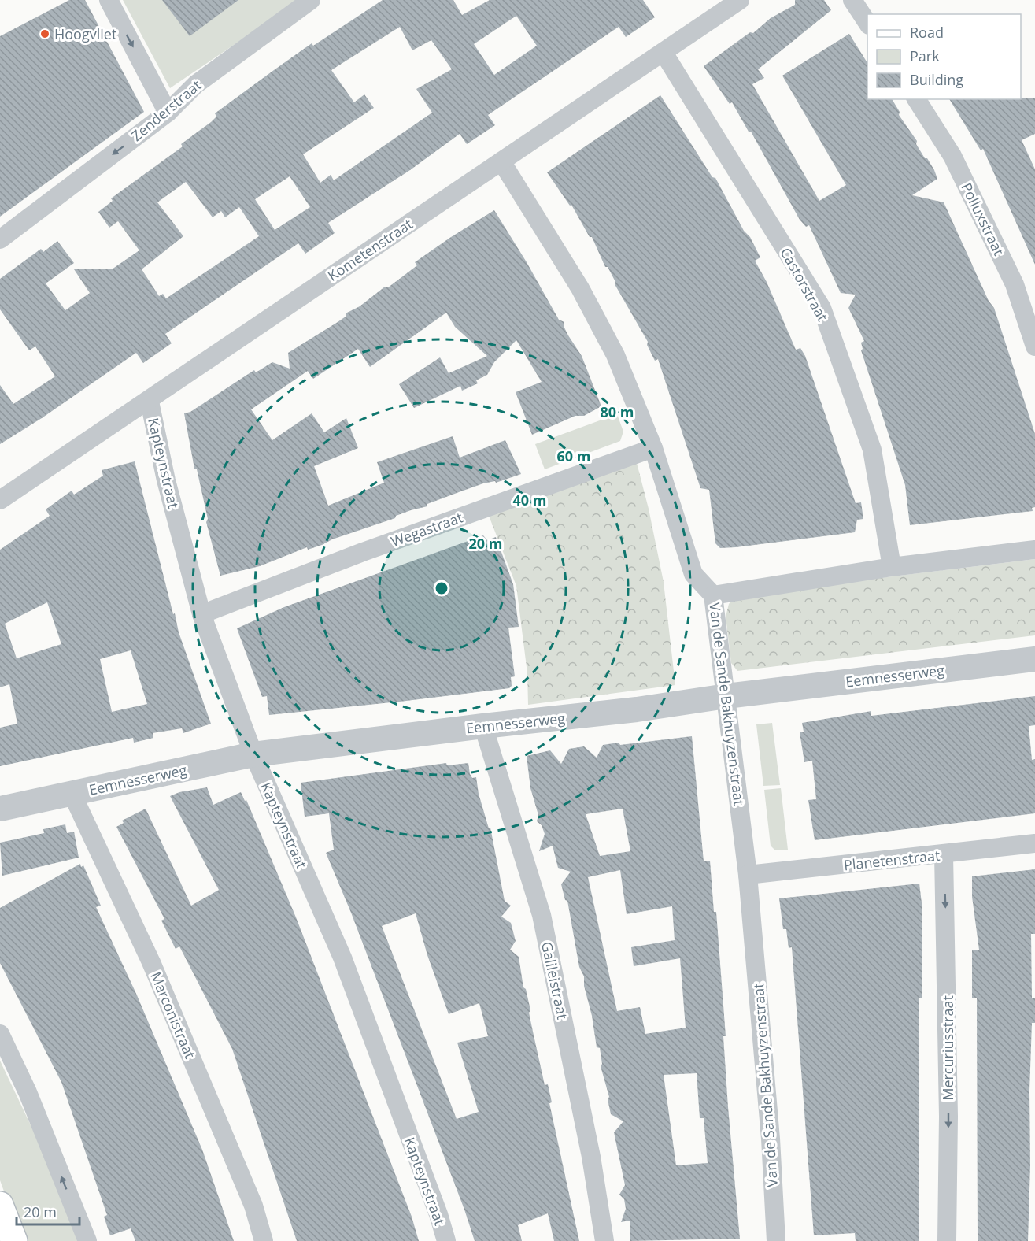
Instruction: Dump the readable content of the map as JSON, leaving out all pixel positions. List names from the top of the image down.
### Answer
{
  "streets": {
    "street": [
      "Zenderstraat",
      "Polluxstraat",
      "Kometenstraat",
      "Castorstraat",
      "Kapteynstraat",
      "Wegastraat",
      "Eemnesserweg",
      "Van de Sande Bakhuyzenstraat",
      "Planetenstraat",
      "Galileistraat",
      "Marconistraat",
      "Mercuriusstraat"
    ]
  },
  "crossings": [
    ["Kometenstraat", "Castorstraat"],
    ["Kometenstraat", "Kapteynstraat"],
    ["Kometenstraat", "Van de Sande Bakhuyzenstraat"],
    ["Kapteynstraat", "Wegastraat"],
    ["Kapteynstraat", "Eemnesserweg"],
    ["Wegastraat", "Van de Sande Bakhuyzenstraat"],
    ["Eemnesserweg", "Van de Sande Bakhuyzenstraat"],
    ["Eemnesserweg", "Galileistraat"],
    ["Eemnesserweg", "Marconistraat"],
    ["Van de Sande Bakhuyzenstraat", "Planetenstraat"],
    ["Planetenstraat", "Mercuriusstraat"]
  ],
  "one_way": ["Zenderstraat", "Mercuriusstraat"],
  "places": ["Hoogvliet"],
  "legend": ["Road", "Park", "Building"],
  "scale_bar": "20 m",
  "rings": [
    "80 m",
    "60 m",
    "40 m",
    "20 m"
  ]
}
